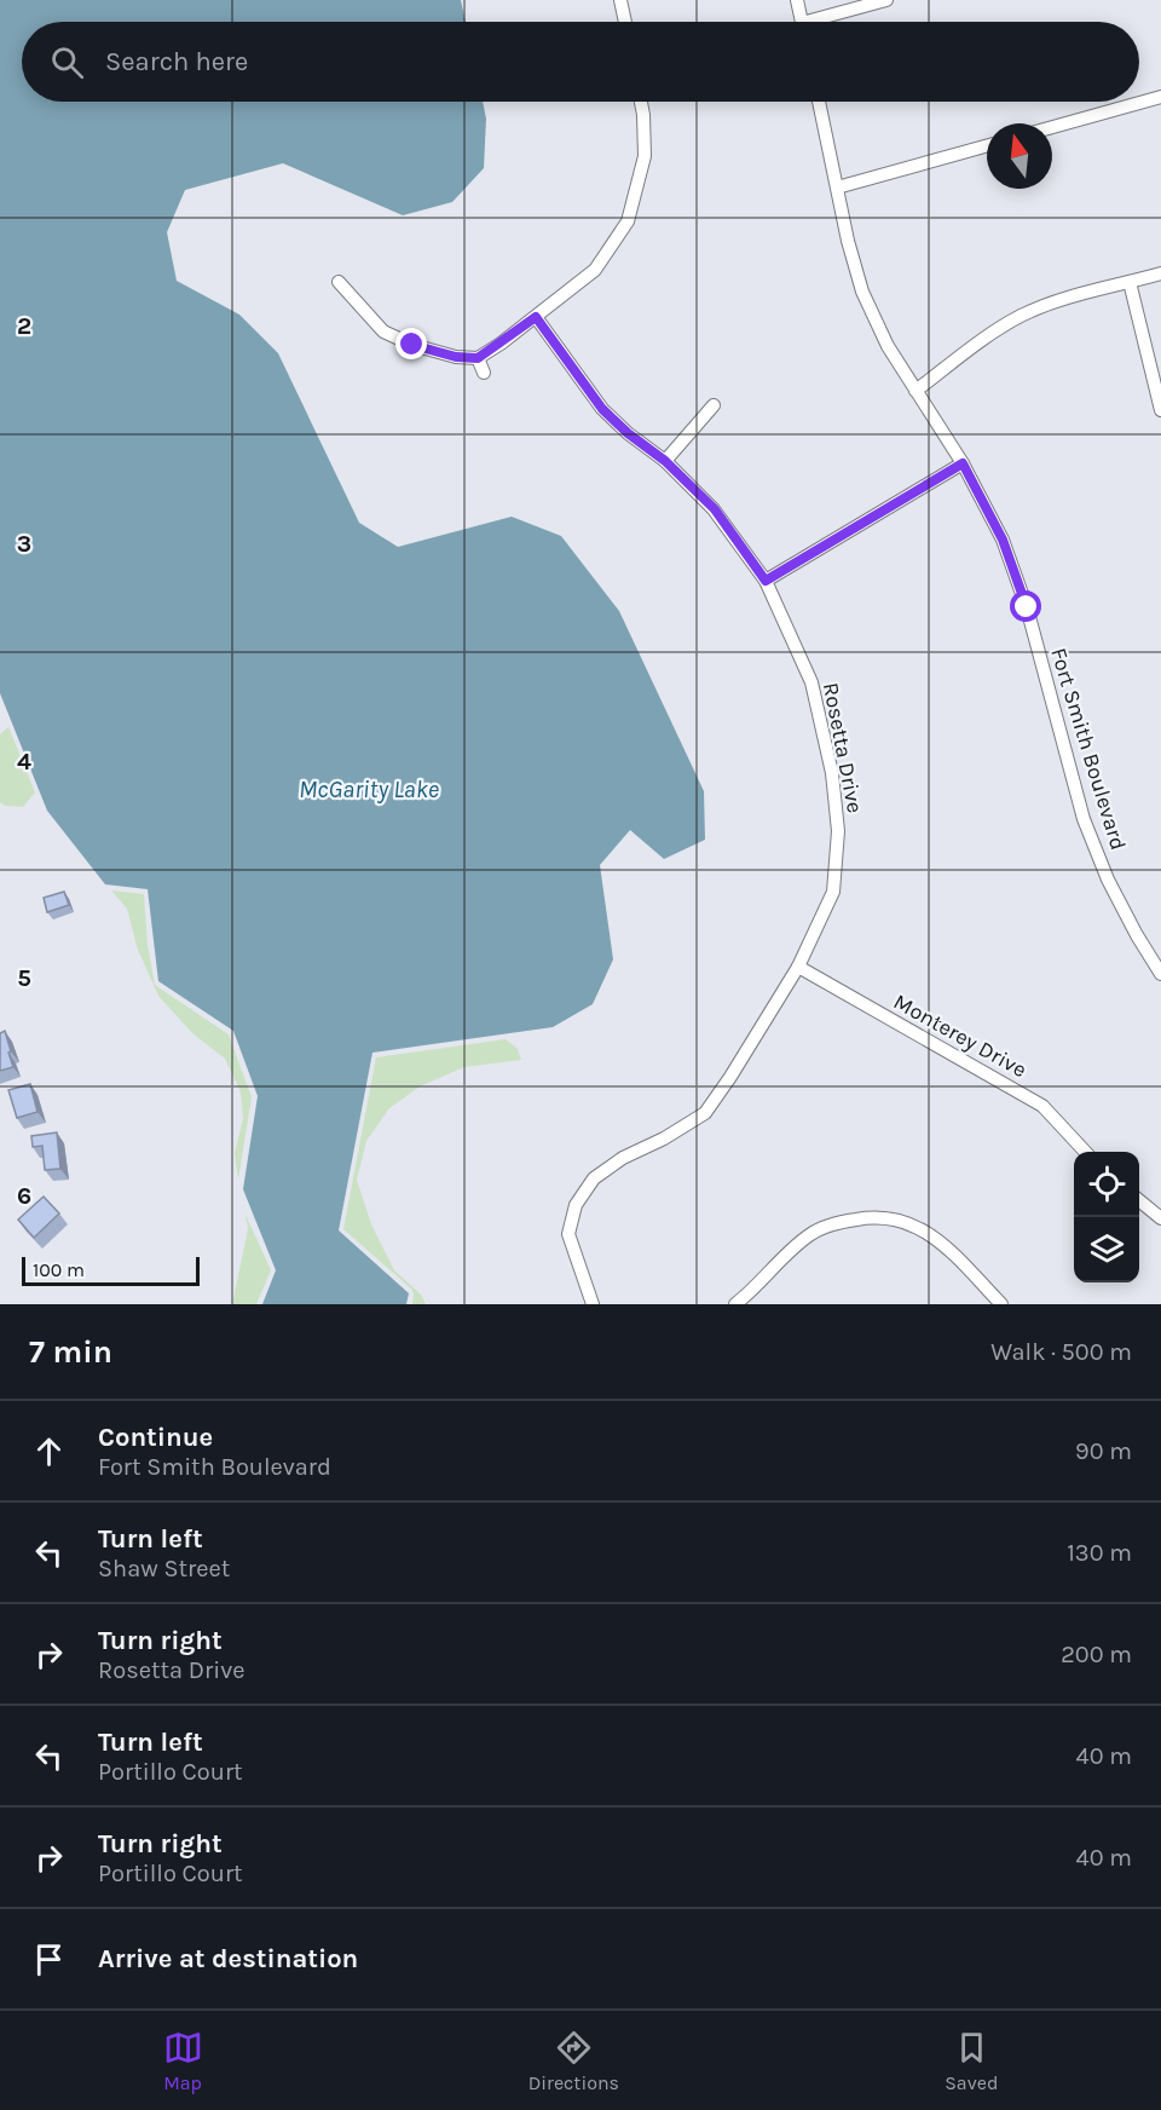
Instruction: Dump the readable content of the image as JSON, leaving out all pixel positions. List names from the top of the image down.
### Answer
{
  "streets": {
    "street": ["Rosetta Drive", "Fort Smith Boulevard", "Monterey Drive"]
  },
  "crossings": [
    ["Rosetta Drive", "Monterey Drive"]
  ],
  "water": ["McGarity Lake"],
  "scale_bar": "100 m",
  "north": "top",
  "page": {
    "search": "Search here",
    "scale": "100 m",
    "heading": ["7 min", "Walk · 500 m"],
    "list": [
      ["Continue", "Fort Smith Boulevard", "90 m"],
      ["Turn left", "Shaw Street", "130 m"],
      ["Turn right", "Rosetta Drive", "200 m"],
      ["Turn left", "Portillo Court", "40 m"],
      ["Turn right", "Portillo Court", "40 m"],
      "Arrive at destination"
    ],
    "nav": ["Map", "Directions", "Saved"]
  },
  "grid": {
    "rows": [
      "2",
      "3",
      "4",
      "5",
      "6"
    ]
  }
}
